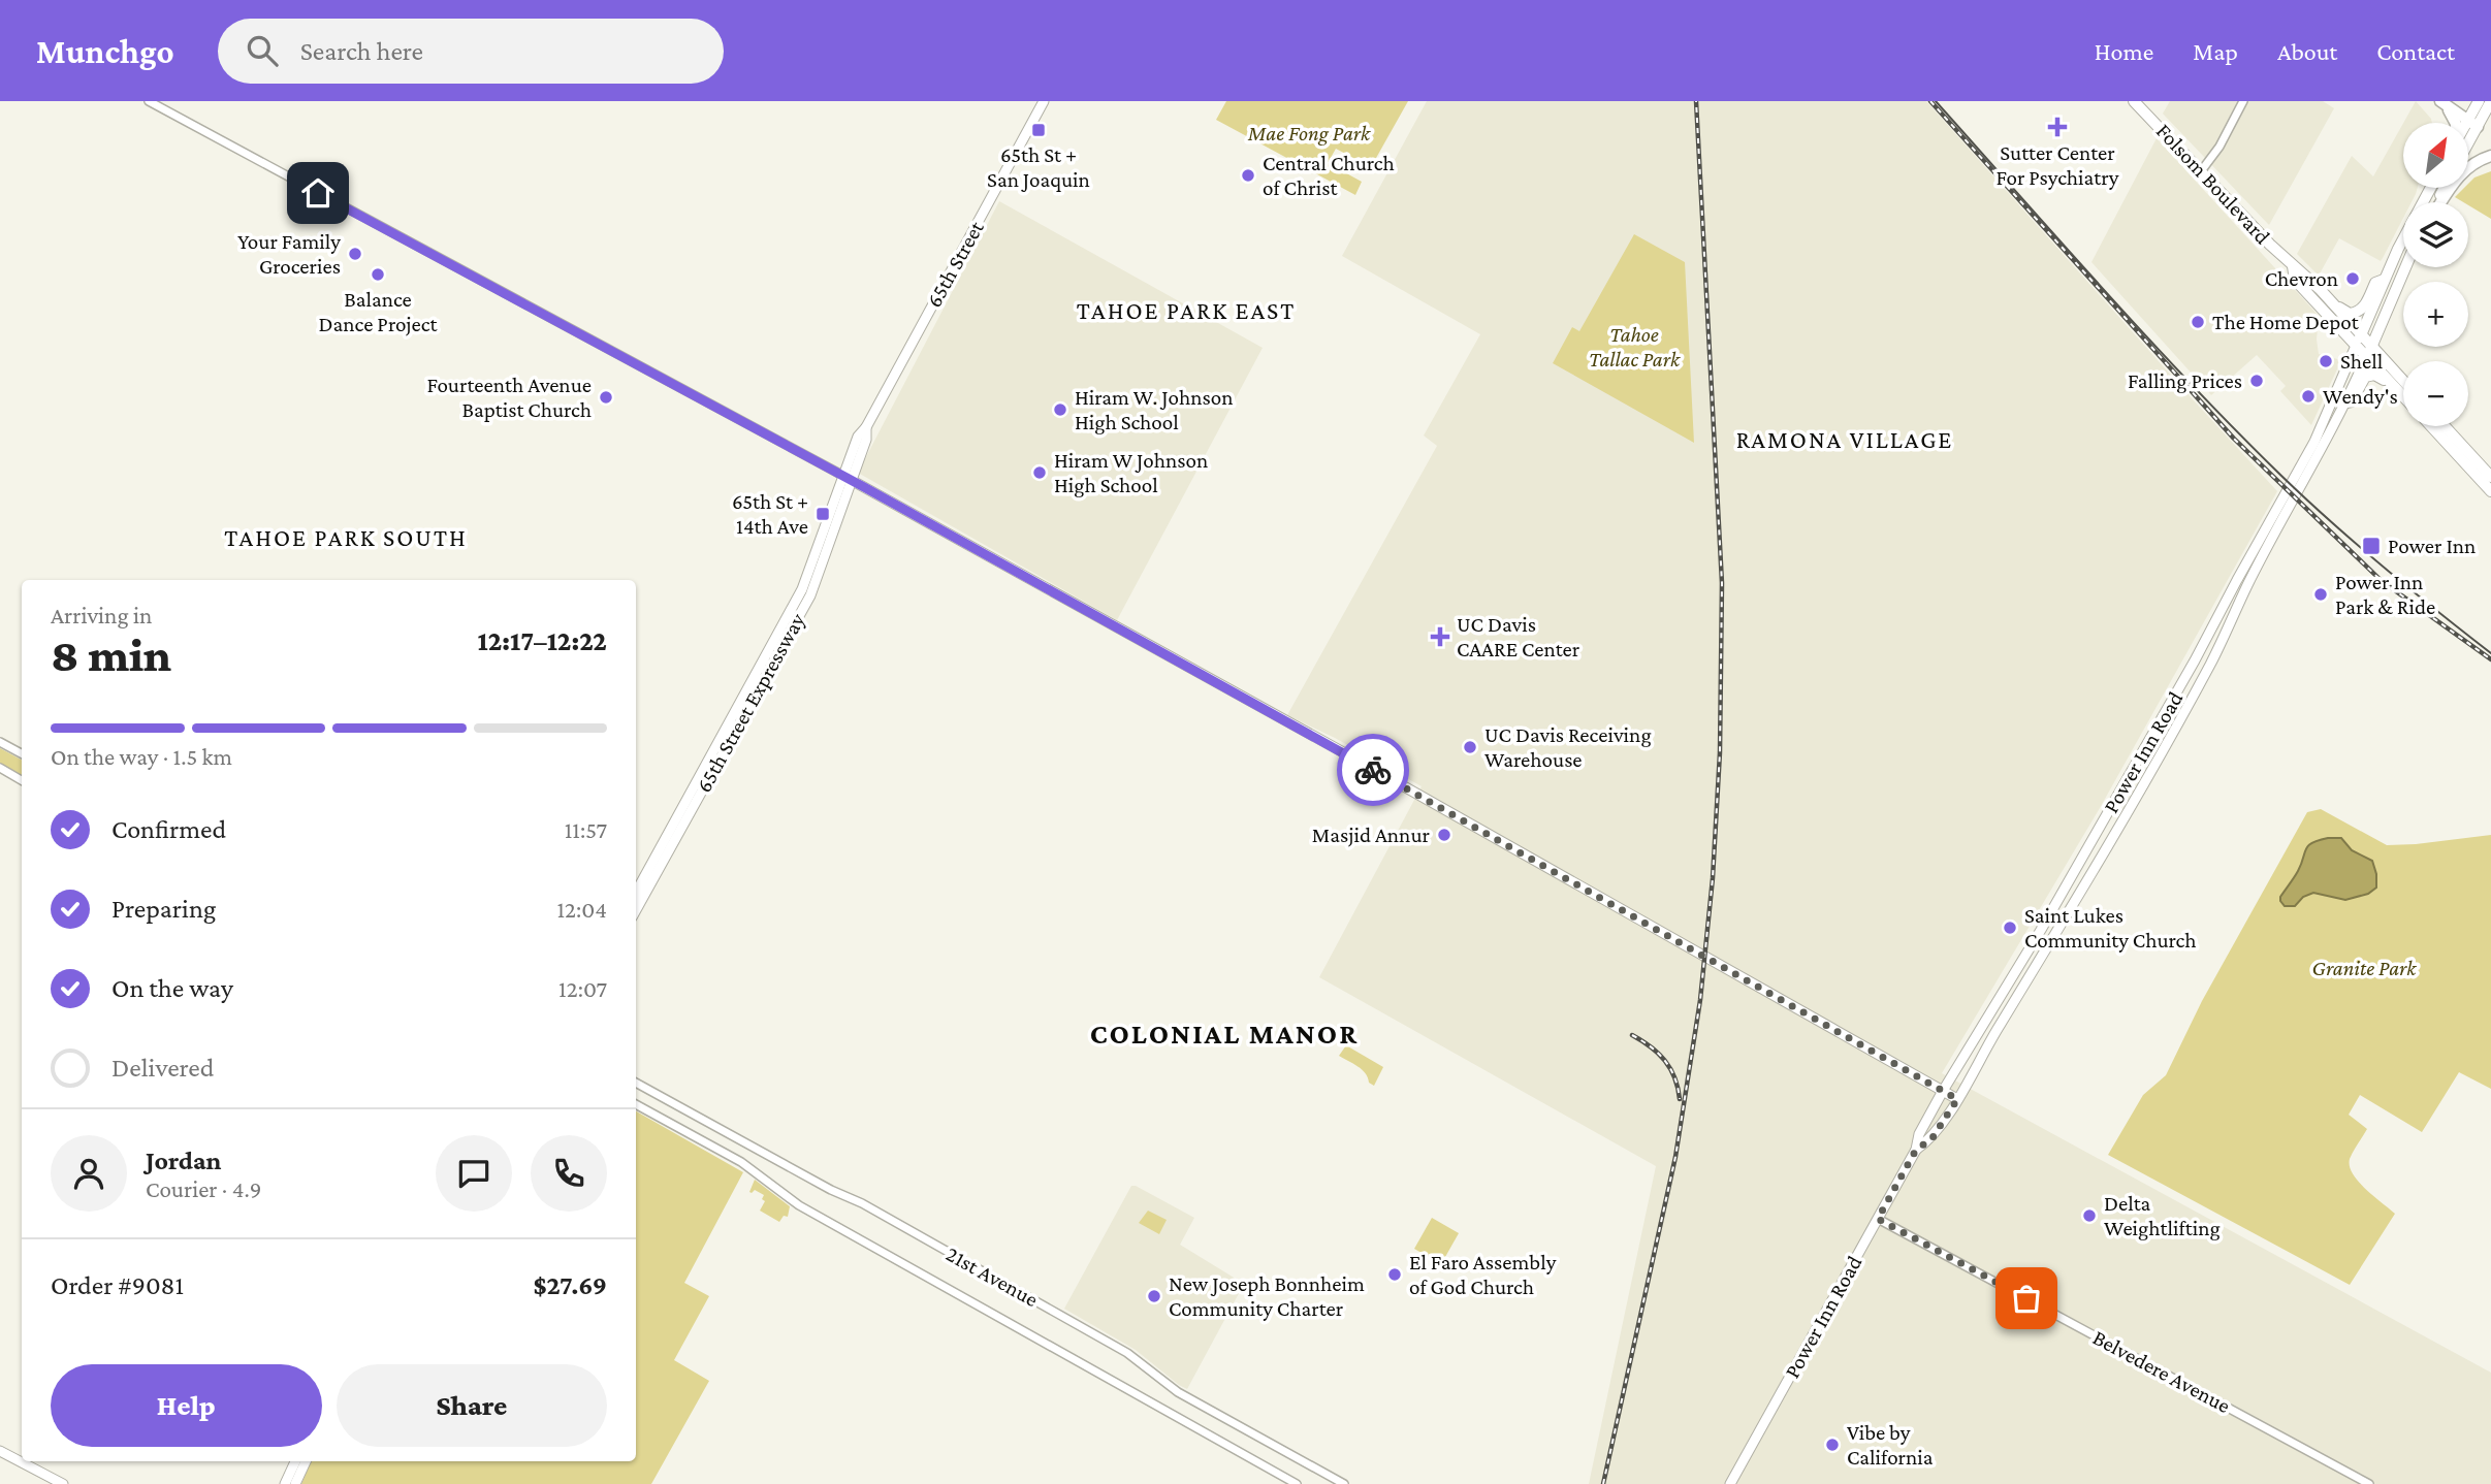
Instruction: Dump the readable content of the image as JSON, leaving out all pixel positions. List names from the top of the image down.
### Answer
{
  "streets": {
    "main road": [
      "Folsom Boulevard",
      "65th Street",
      "65th Street Expressway",
      "Power Inn Road"
    ],
    "street": ["21st Avenue", "Belvedere Avenue"]
  },
  "crossings": [
    ["Folsom Boulevard", "Power Inn Road"],
    ["65th Street", "65th Street Expressway"],
    ["Power Inn Road", "Belvedere Avenue"]
  ],
  "districts": [
    "TAHOE PARK EAST",
    "RAMONA VILLAGE",
    "TAHOE PARK SOUTH",
    "COLONIAL MANOR"
  ],
  "parks": ["Mae Fong Park", "Tahoe Tallac Park", "Granite Park"],
  "places": {
    "health": ["Sutter Center For Psychiatry", "UC Davis CAARE Center"],
    "transit": ["65th St + San Joaquin", "65th St + 14th Ave", "Power Inn"],
    "other": [
      "Central Church of Christ",
      "Your Family Groceries",
      "Balance Dance Project",
      "Chevron",
      "The Home Depot",
      "Shell",
      "Falling Prices",
      "Wendy's",
      "Fourteenth Avenue Baptist Church",
      "Hiram W. Johnson High School",
      "Hiram W Johnson High School",
      "Power Inn Park & Ride",
      "UC Davis Receiving Warehouse",
      "Masjid Annur",
      "Saint Lukes Community Church",
      "Delta Weightlifting",
      "El Faro Assembly of God Church",
      "New Joseph Bonnheim Community Charter",
      "Vibe by California"
    ]
  },
  "north": "top right",
  "page": {
    "header": "Munchgo",
    "search": "Search here",
    "nav": [
      "Home",
      "Map",
      "About",
      "Contact"
    ],
    "map_buttons": ["+", "−"],
    "heading": ["8 min", "Arriving in", "12:17–12:22"],
    "panel": [
      "Jordan",
      "Courier · 4.9",
      "Order #9081",
      "$27.69"
    ],
    "bar": "On the way · 1.5 km",
    "list": [
      ["Confirmed", "11:57"],
      ["Preparing", "12:04"],
      ["On the way", "12:07"],
      "Delivered"
    ],
    "buttons": ["Help", "Share"]
  }
}
